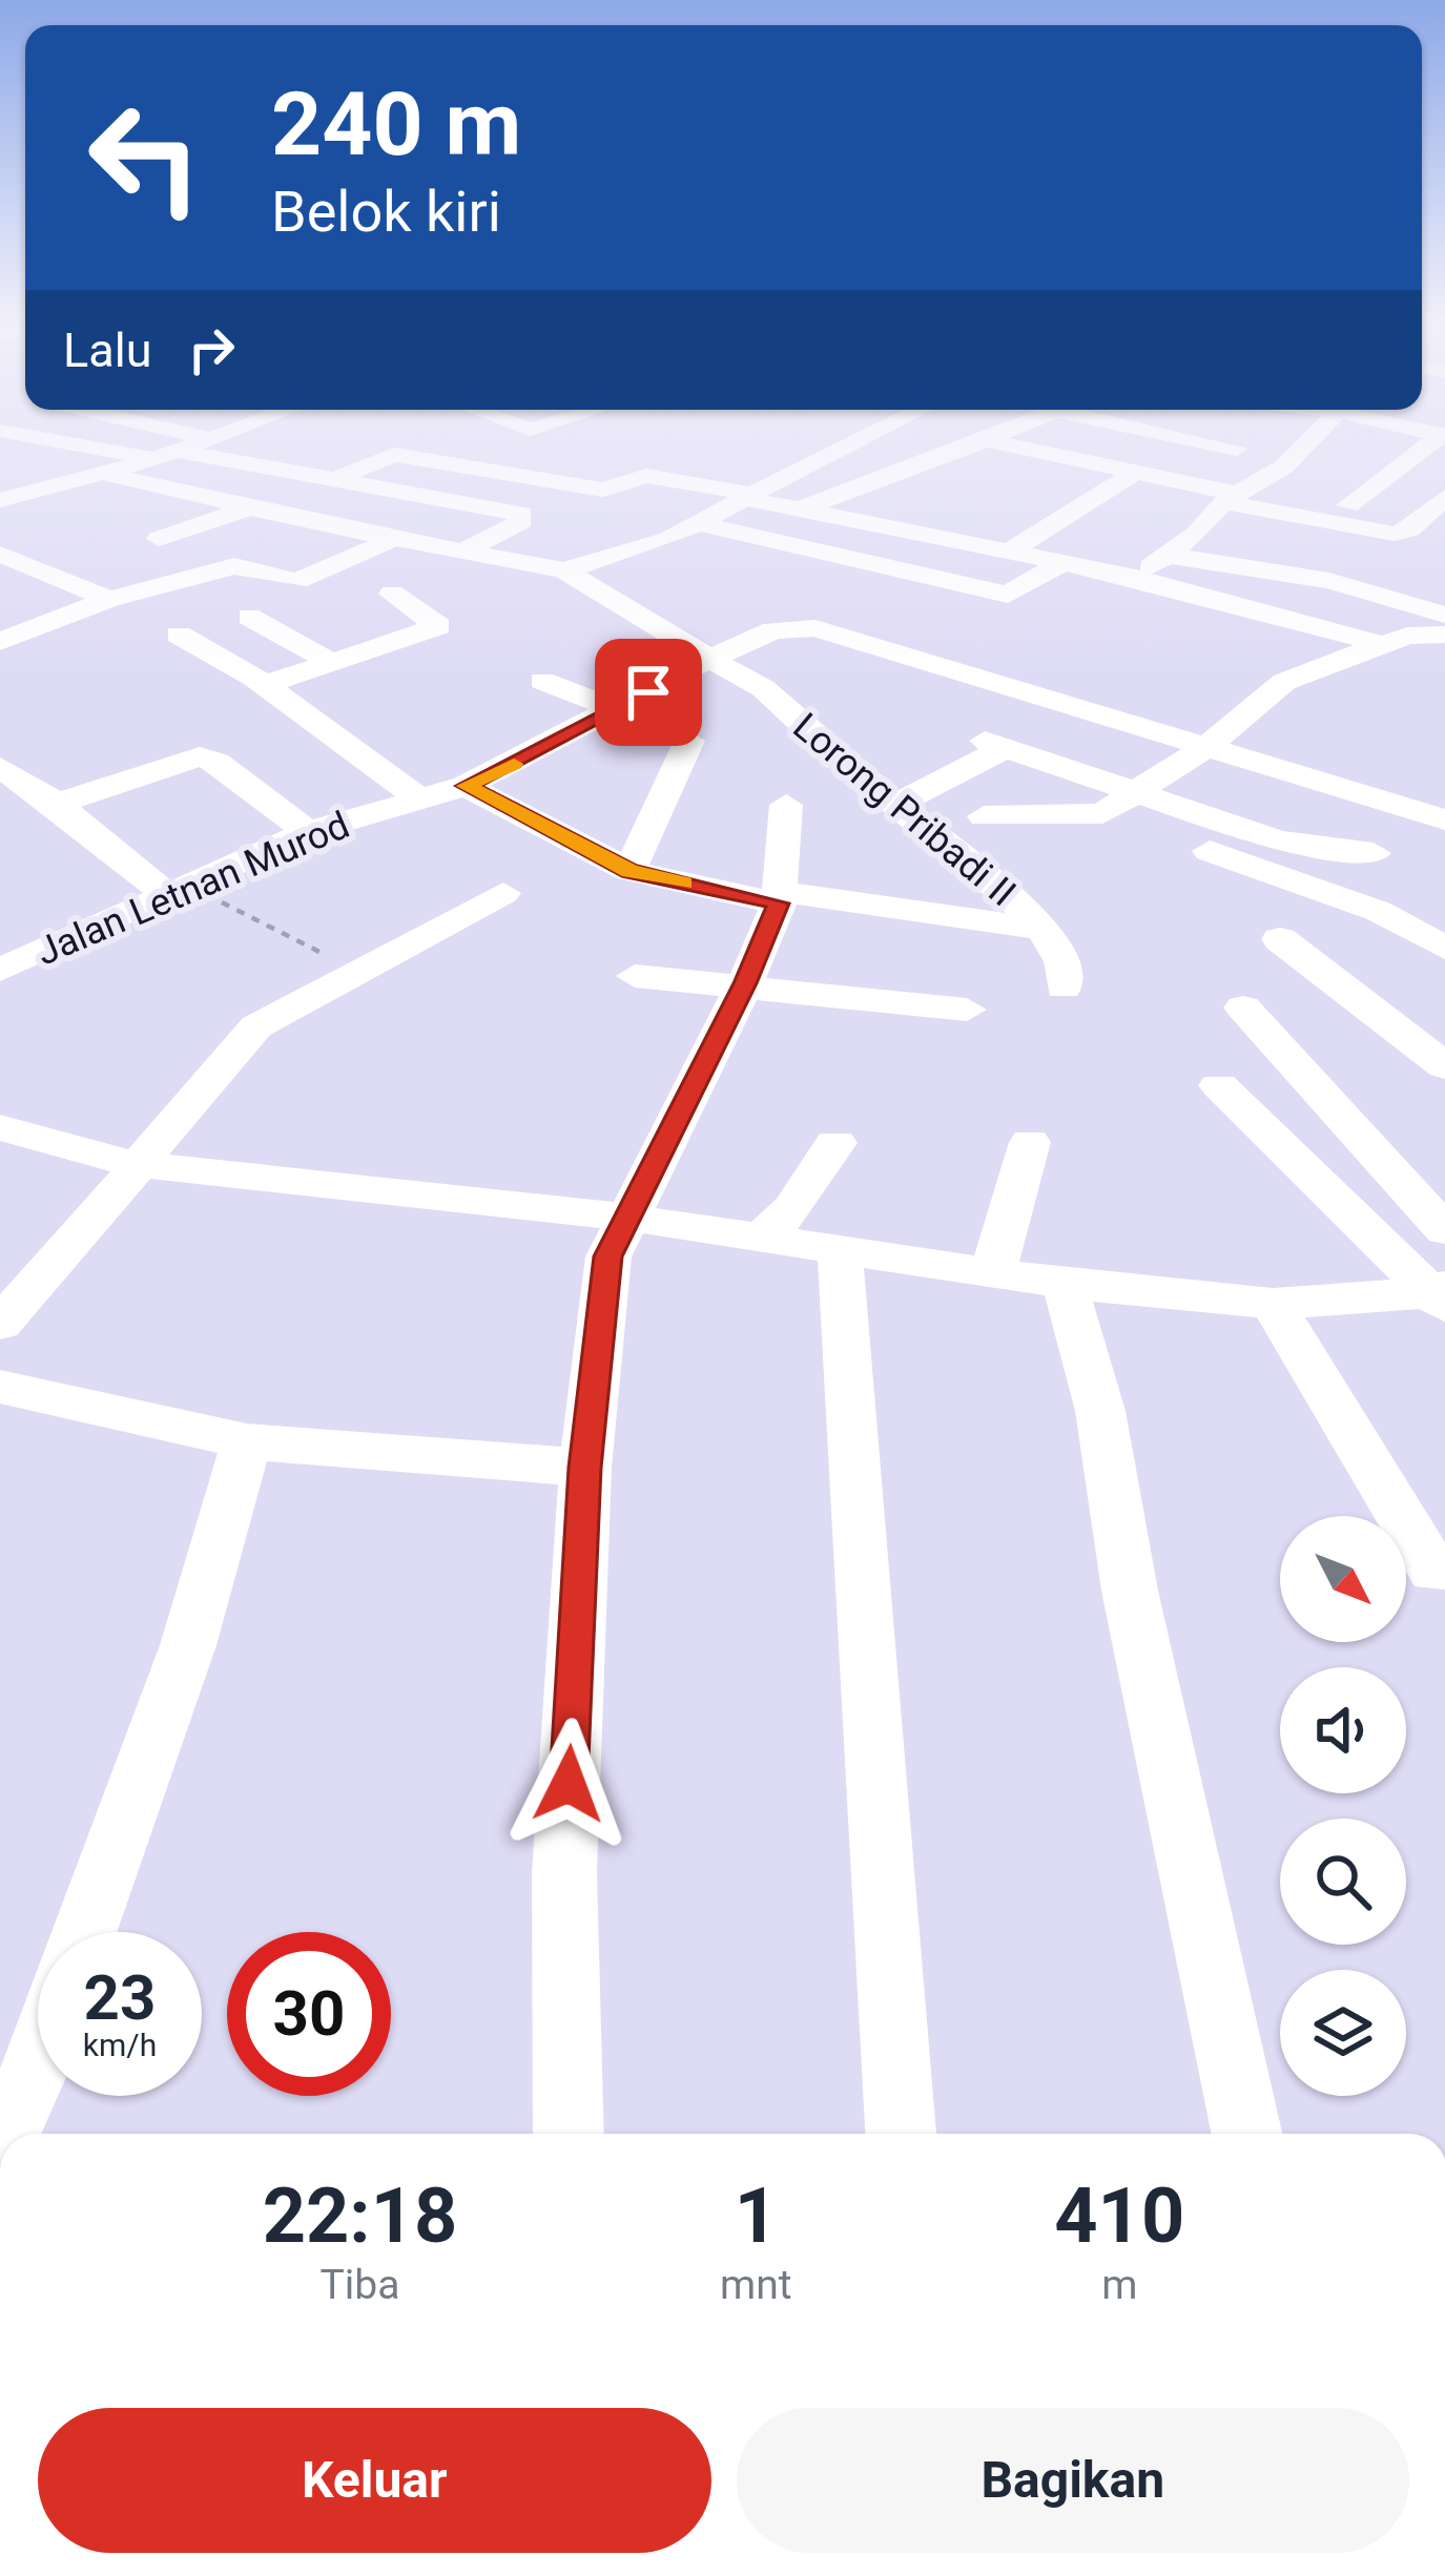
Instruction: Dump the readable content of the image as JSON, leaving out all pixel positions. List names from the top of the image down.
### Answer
{
  "streets": {
    "street": ["Lorong Pribadi II", "Jalan Letnan Murod"]
  },
  "crossings": [
    ["Lorong Pribadi II", "Jalan Letnan Murod"]
  ],
  "north": "bottom right",
  "page": {
    "turn": ["240 m", "Belok kiri"],
    "then": "Lalu",
    "speed": "23 km/h",
    "limit": "30",
    "eta": [
      "22:18",
      "Tiba",
      "1",
      "mnt",
      "410",
      "m"
    ],
    "buttons": ["Keluar", "Bagikan"]
  }
}
